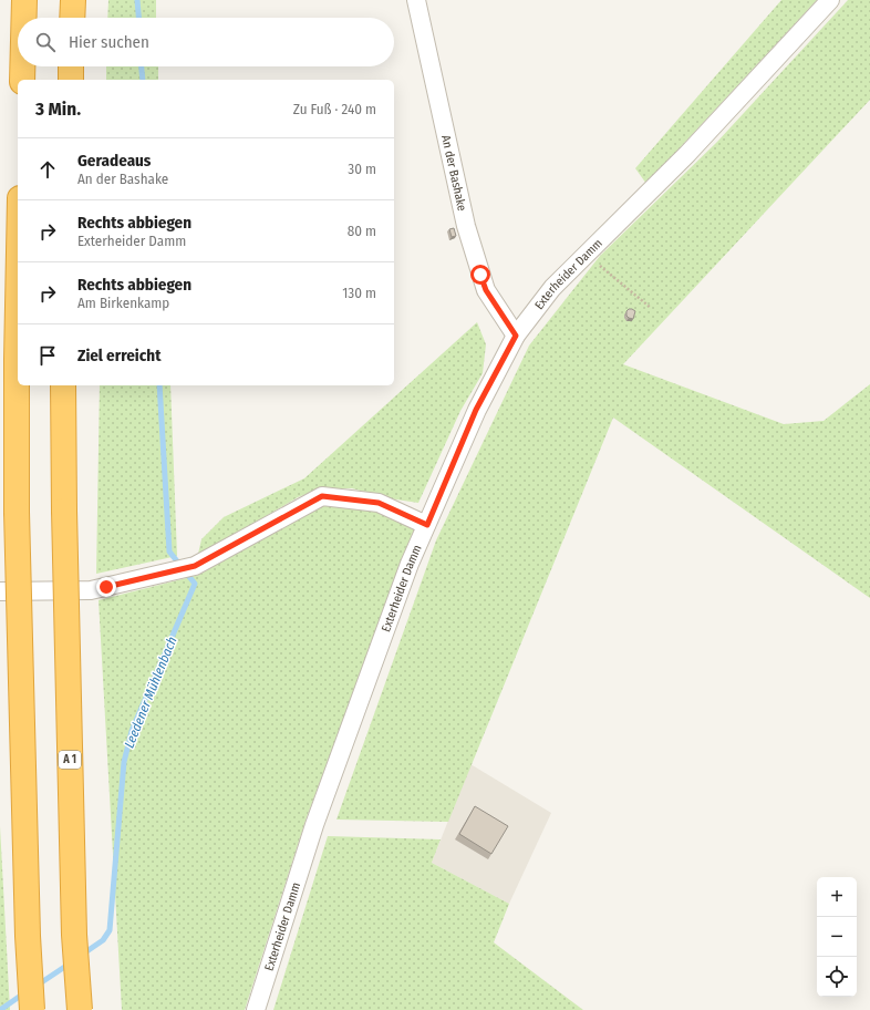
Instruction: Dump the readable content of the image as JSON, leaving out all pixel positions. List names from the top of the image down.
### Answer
{
  "streets": {
    "highway": ["A 1"],
    "street": ["An der Bashake", "Exterheider Damm"]
  },
  "crossings": [
    ["An der Bashake", "Exterheider Damm"]
  ],
  "water": ["Leedener Mühlenbach"],
  "page": {
    "search": "Hier suchen",
    "heading": ["3 Min.", "Zu Fuß · 240 m"],
    "list": [
      ["Geradeaus", "An der Bashake", "30 m"],
      ["Rechts abbiegen", "Exterheider Damm", "80 m"],
      ["Rechts abbiegen", "Am Birkenkamp", "130 m"],
      "Ziel erreicht"
    ],
    "map_buttons": ["+", "−"]
  }
}
